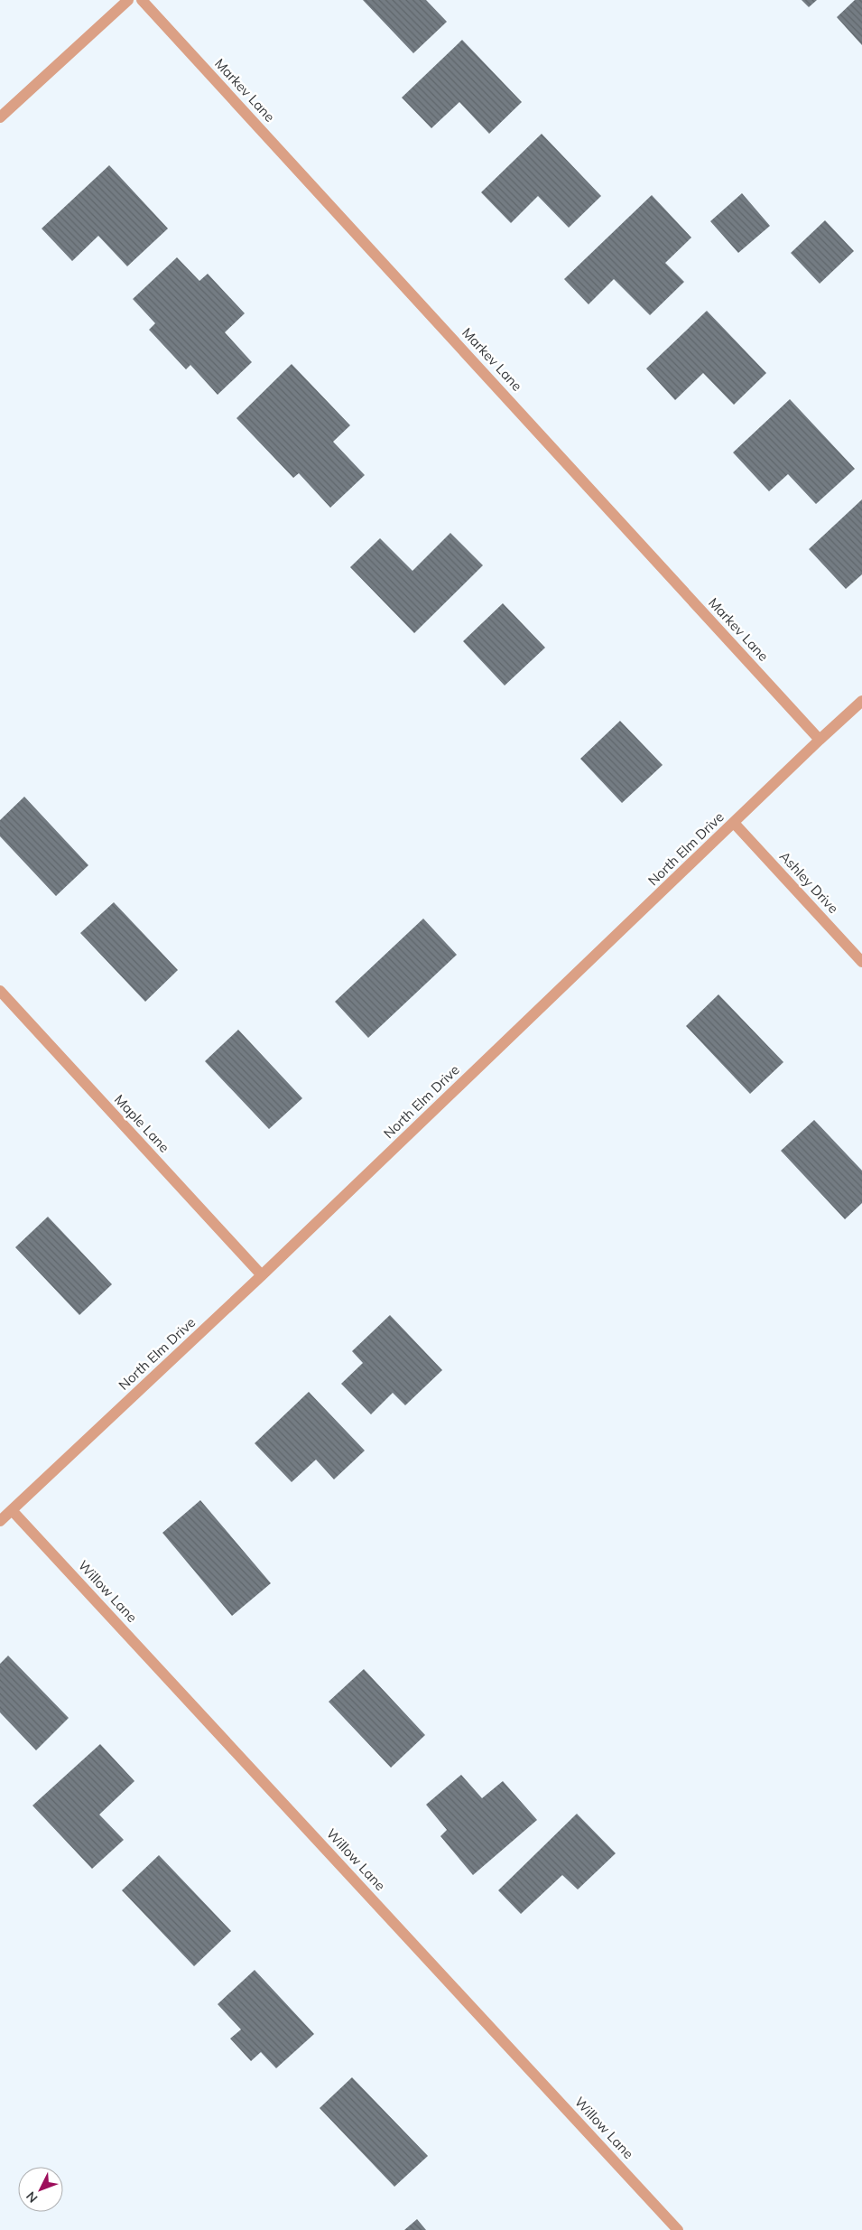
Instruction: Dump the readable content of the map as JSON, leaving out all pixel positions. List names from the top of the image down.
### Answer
{
  "streets": {
    "street": [
      "Markev Lane",
      "North Elm Drive",
      "Ashley Drive",
      "Maple Lane",
      "Willow Lane"
    ]
  },
  "crossings": [
    ["Markev Lane", "North Elm Drive"],
    ["North Elm Drive", "Ashley Drive"],
    ["North Elm Drive", "Maple Lane"],
    ["North Elm Drive", "Willow Lane"]
  ],
  "north": "bottom left"
}
